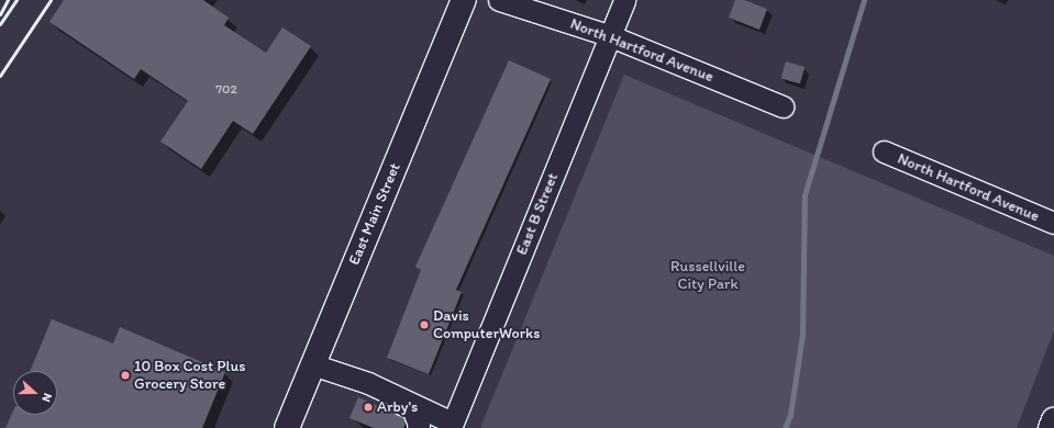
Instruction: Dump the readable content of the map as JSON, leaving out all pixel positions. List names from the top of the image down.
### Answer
{
  "streets": {
    "main road": ["East Main Street"],
    "street": ["North Hartford Avenue", "East B Street"]
  },
  "crossings": [
    ["North Hartford Avenue", "East B Street"]
  ],
  "parks": ["Russellville City Park"],
  "places": ["Davis ComputerWorks", "10 Box Cost Plus Grocery Store", "Arby's"],
  "house_numbers": ["702"],
  "north": "right"
}
